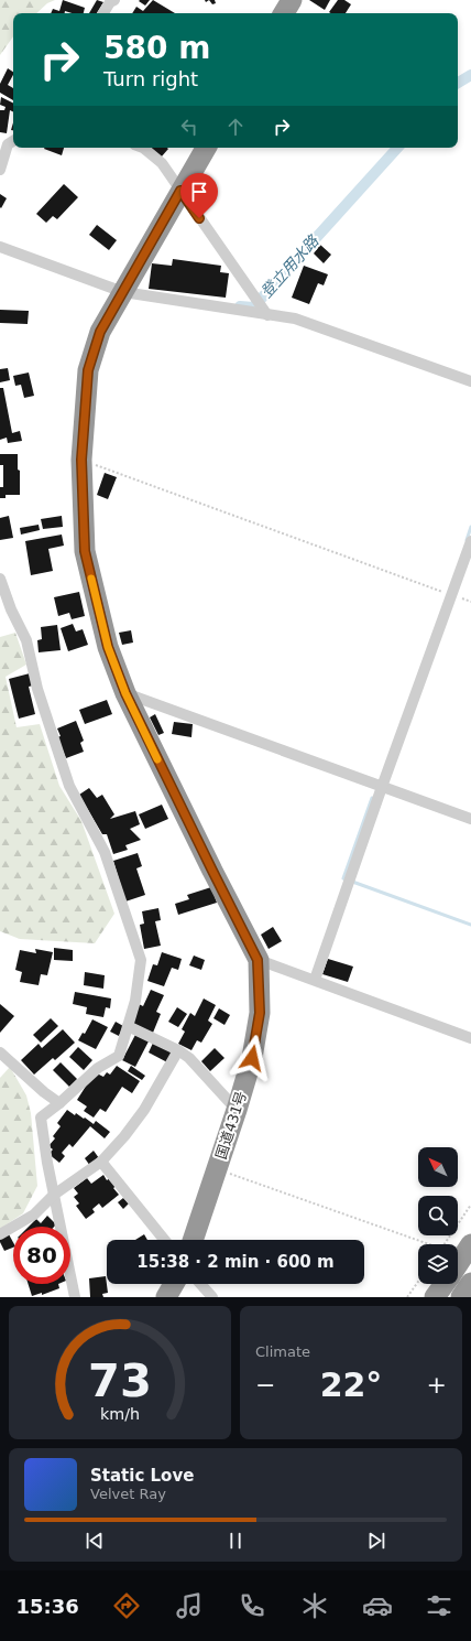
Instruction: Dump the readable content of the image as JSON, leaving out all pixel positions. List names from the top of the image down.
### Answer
{
  "streets": {
    "highway": ["国道431号"]
  },
  "water": ["登立用水路"],
  "north": "top left",
  "page": {
    "turn": ["580 m", "Turn right"],
    "limit": "80",
    "trip": "15:38 · 2 min · 600 m",
    "tile": "Climate",
    "heat": ["−", "22°", "+"],
    "song": ["Static Love", "Velvet Ray"],
    "tabs": "15:36",
    "gauge": ["73", "km/h"]
  }
}
